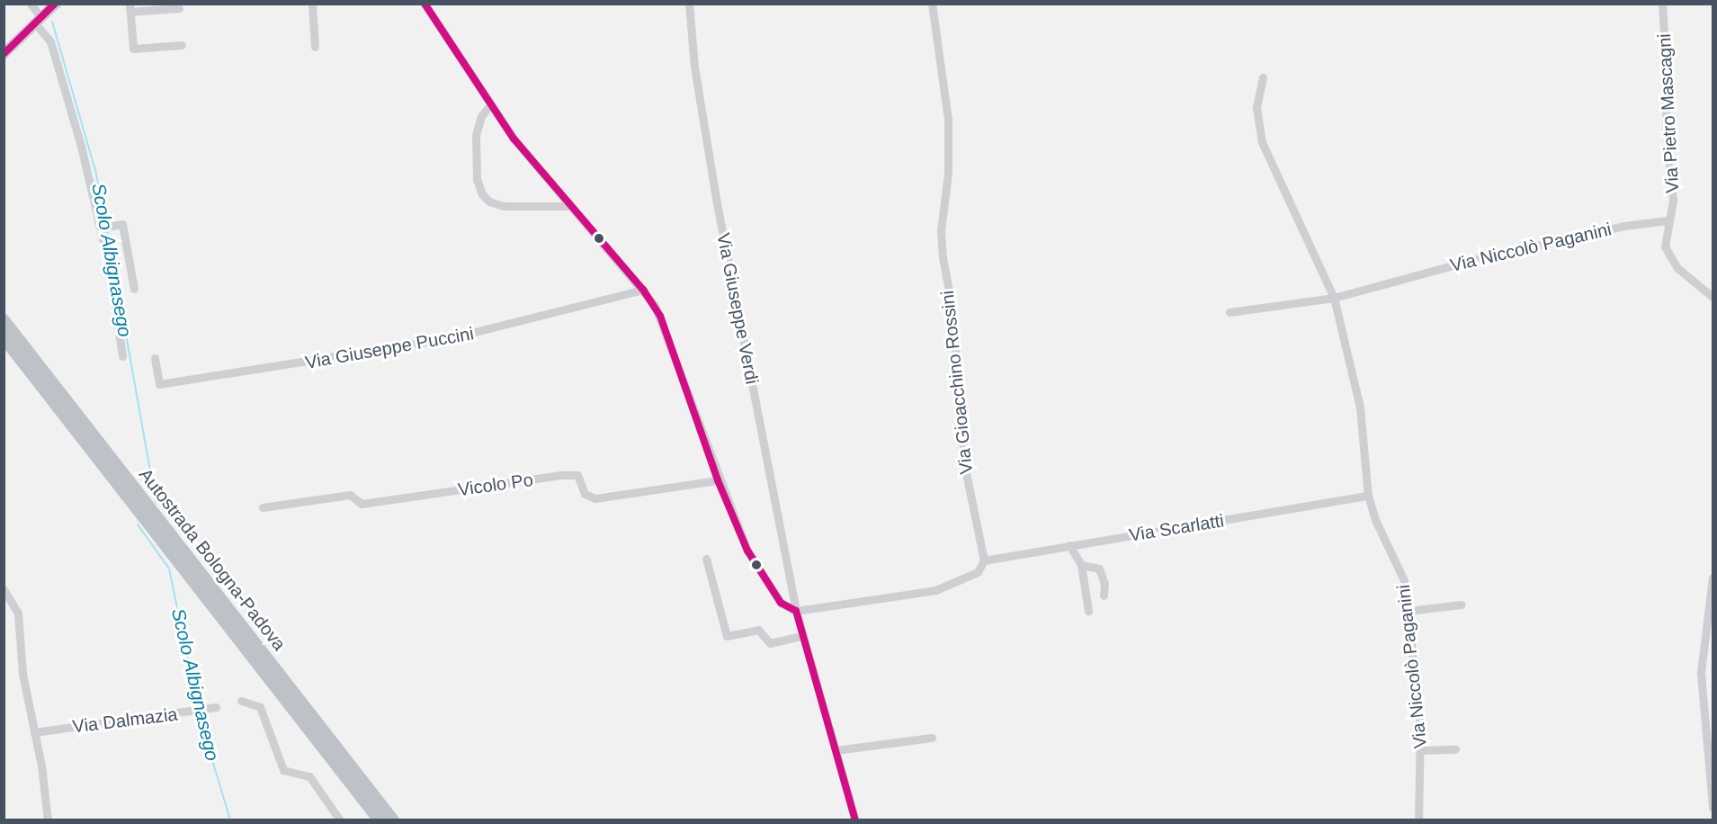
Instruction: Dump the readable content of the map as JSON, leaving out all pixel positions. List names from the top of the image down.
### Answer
{
  "streets": {
    "highway": ["Autostrada Bologna-Padova"],
    "street": [
      "Via Pietro Mascagni",
      "Via Niccolò Paganini",
      "Via Giuseppe Verdi",
      "Via Giuseppe Puccini",
      "Via Gioacchino Rossini",
      "Vicolo Po",
      "Via Scarlatti",
      "Via Dalmazia"
    ]
  },
  "crossings": [
    ["Via Pietro Mascagni", "Via Niccolò Paganini"],
    ["Via Niccolò Paganini", "Via Scarlatti"],
    ["Via Gioacchino Rossini", "Via Scarlatti"]
  ],
  "water": ["Scolo Albignasego"]
}
